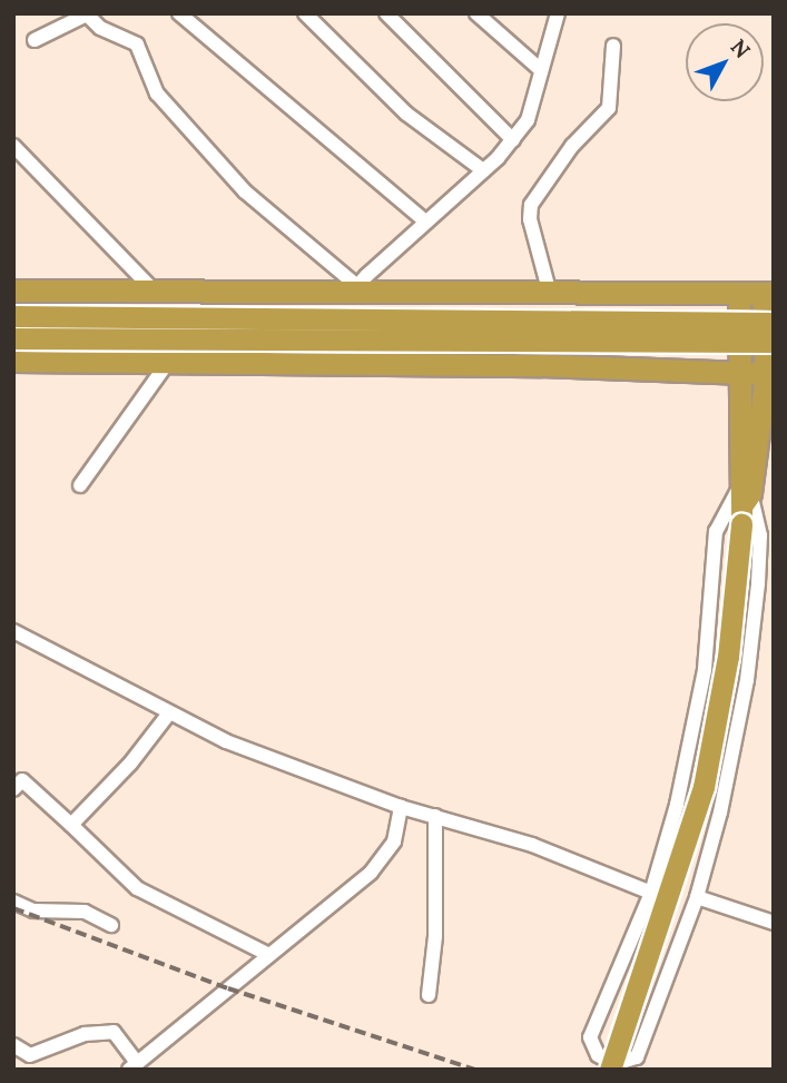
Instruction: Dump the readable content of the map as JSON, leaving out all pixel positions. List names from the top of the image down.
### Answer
{
  "north": "top right"
}
